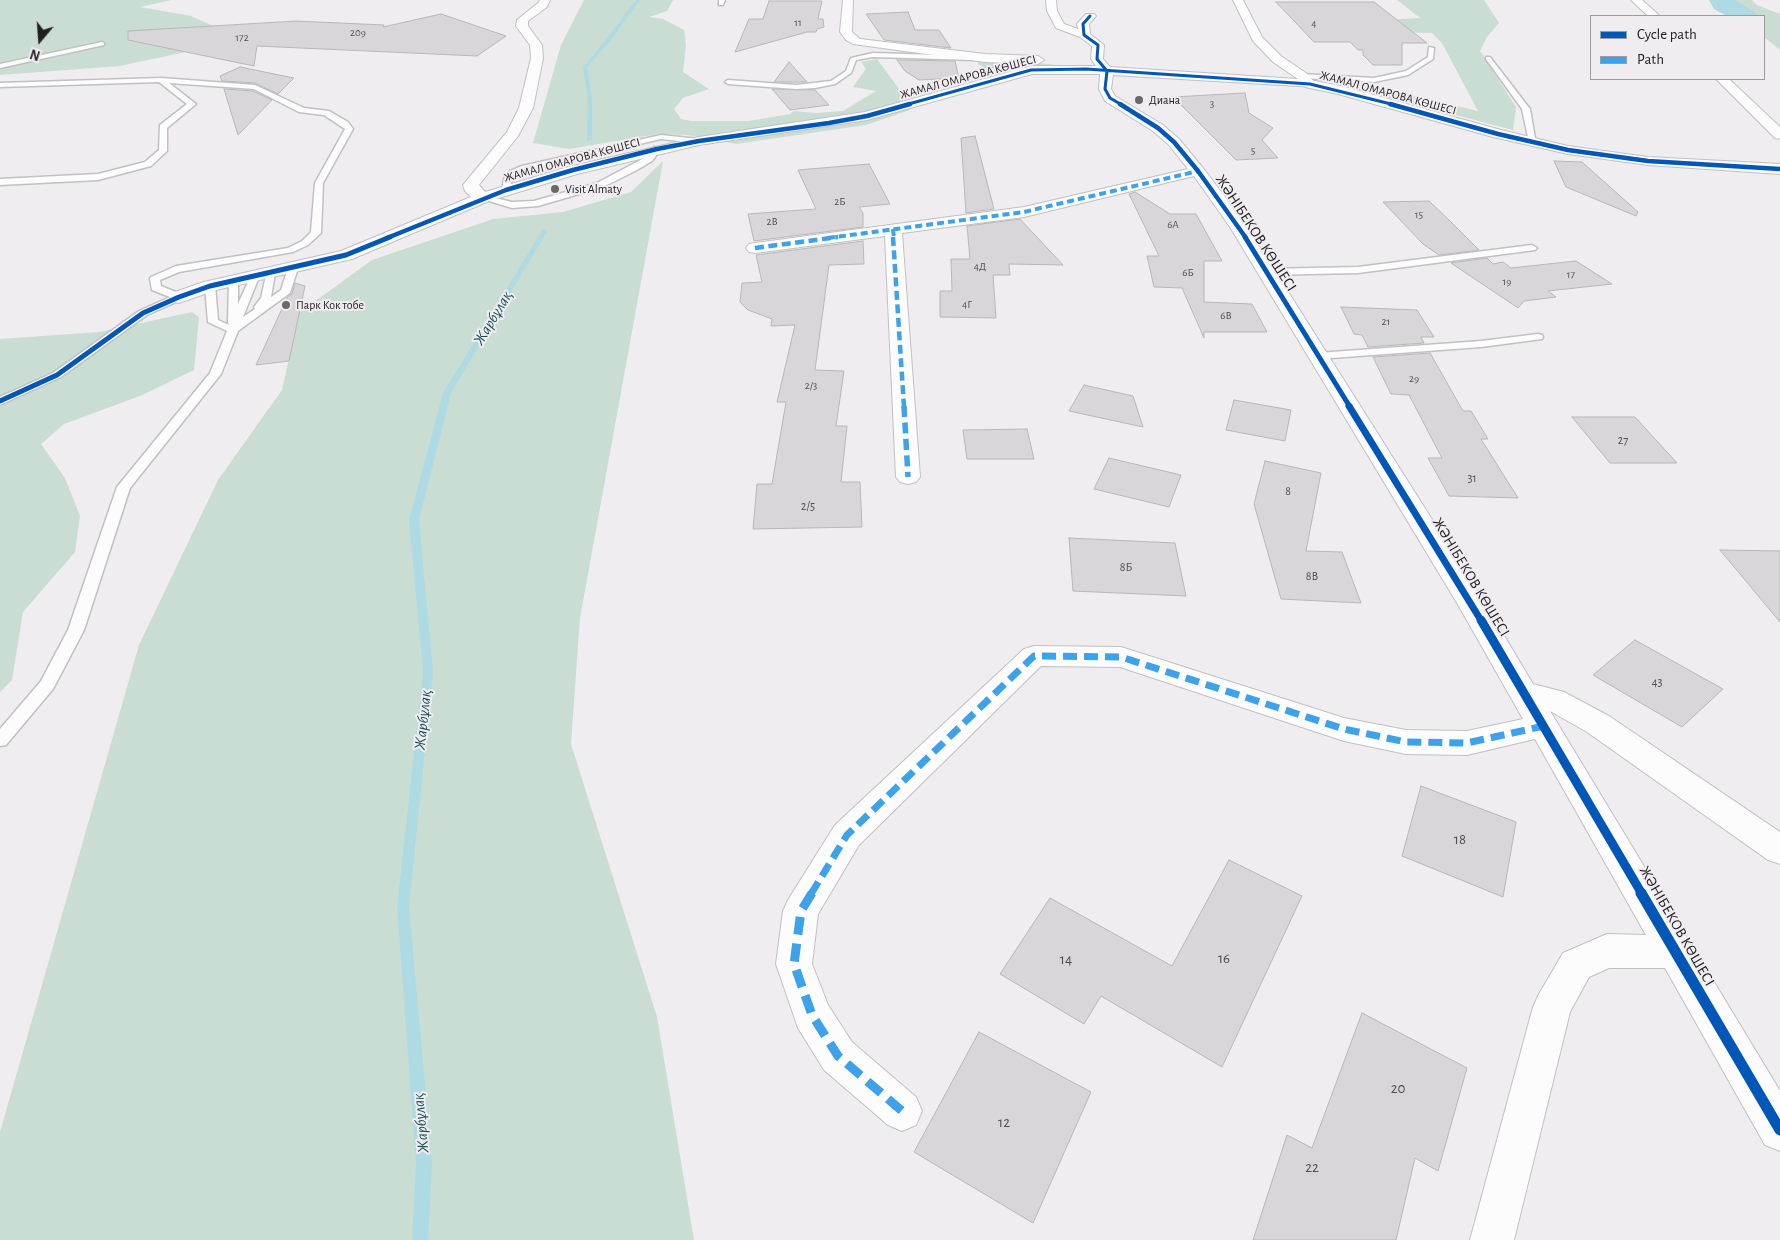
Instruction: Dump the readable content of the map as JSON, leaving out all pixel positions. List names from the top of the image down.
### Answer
{
  "streets": {
    "street": ["ЖАМАЛ ОМАРОВА КӨШЕСІ", "ЖӘНІБЕКОВ КӨШЕСІ"]
  },
  "crossings": [
    ["ЖАМАЛ ОМАРОВА КӨШЕСІ", "ЖӘНІБЕКОВ КӨШЕСІ"]
  ],
  "water": ["Жарбұлақ"],
  "places": ["Диана", "Visit Almaty", "Парк Кок тобе"],
  "house_numbers": [
    "11",
    "4",
    "209",
    "172",
    "3",
    "5",
    "2Б",
    "15",
    "2В",
    "6А",
    "4Д",
    "6Б",
    "17",
    "19",
    "4Г",
    "6В",
    "21",
    "29",
    "2/3",
    "27",
    "31",
    "8",
    "2/5",
    "8Б",
    "8В",
    "43",
    "18",
    "16",
    "14",
    "20",
    "12",
    "22"
  ],
  "legend": ["Cycle path", "Path"],
  "north": "bottom"
}
